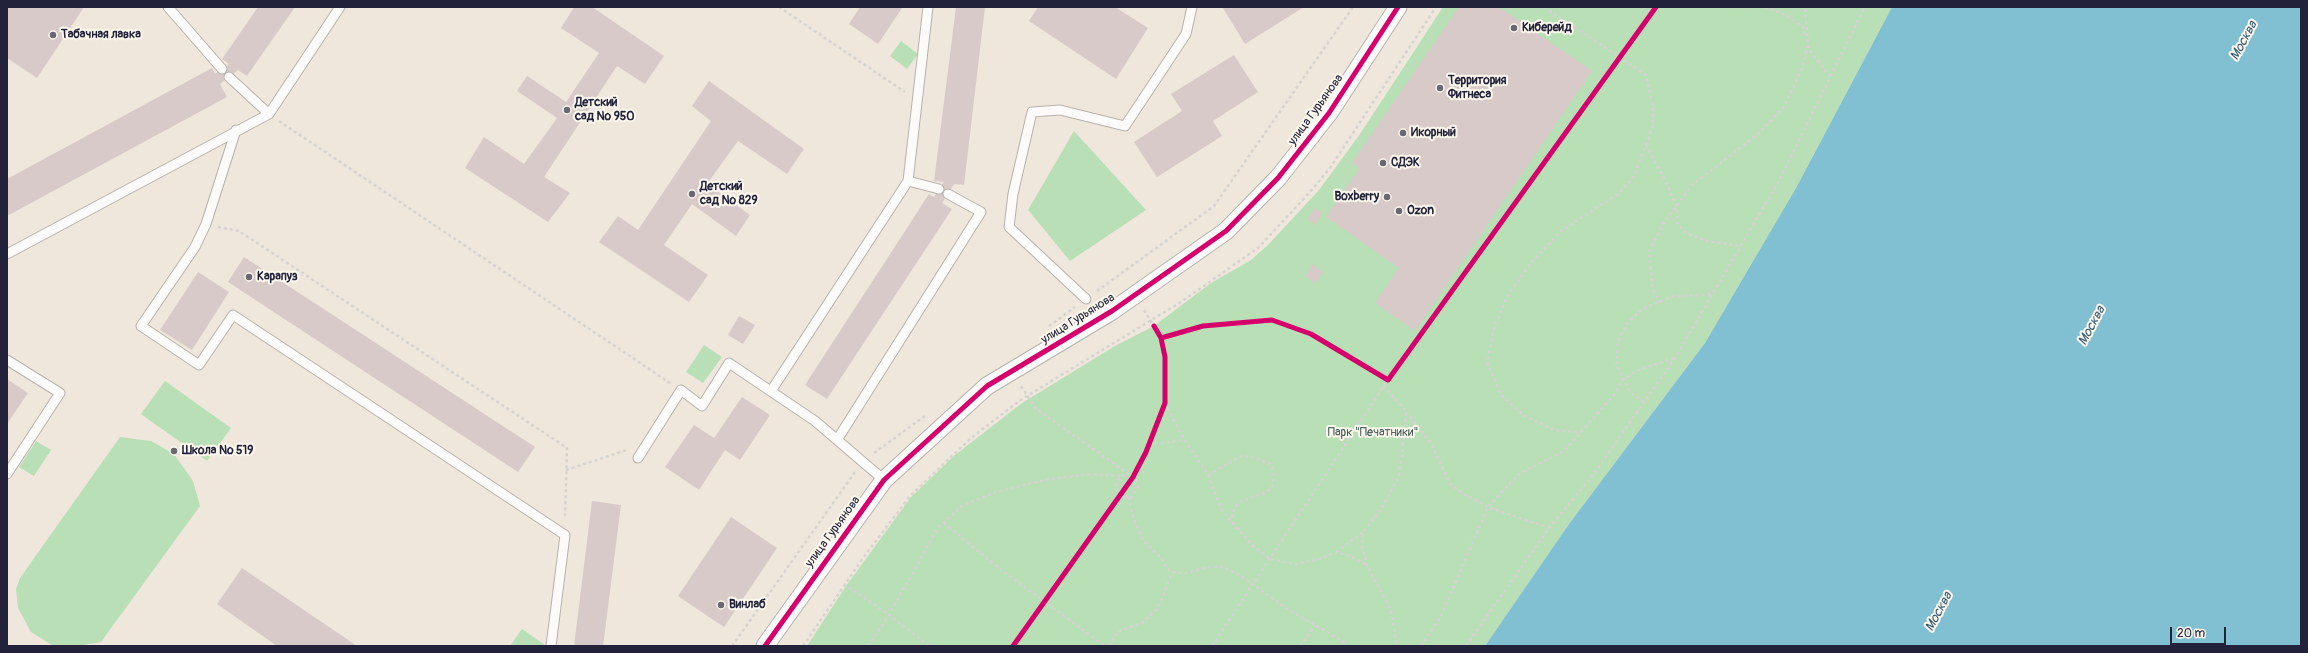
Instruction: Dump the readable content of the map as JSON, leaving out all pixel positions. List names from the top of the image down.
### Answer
{
  "streets": {
    "street": ["улица Гурьянова"]
  },
  "water": ["Москва"],
  "parks": ["Парк \"Печатники\""],
  "places": [
    "Киберейд",
    "Табачная лавка",
    "Территория Фитнеса",
    "Детский сад № 950",
    "Икорный",
    "СДЭК",
    "Детский сад № 829",
    "Boxberry",
    "Ozon",
    "Карапуз",
    "Школа № 519",
    "Винлаб"
  ],
  "scale_bar": "20 m"
}
